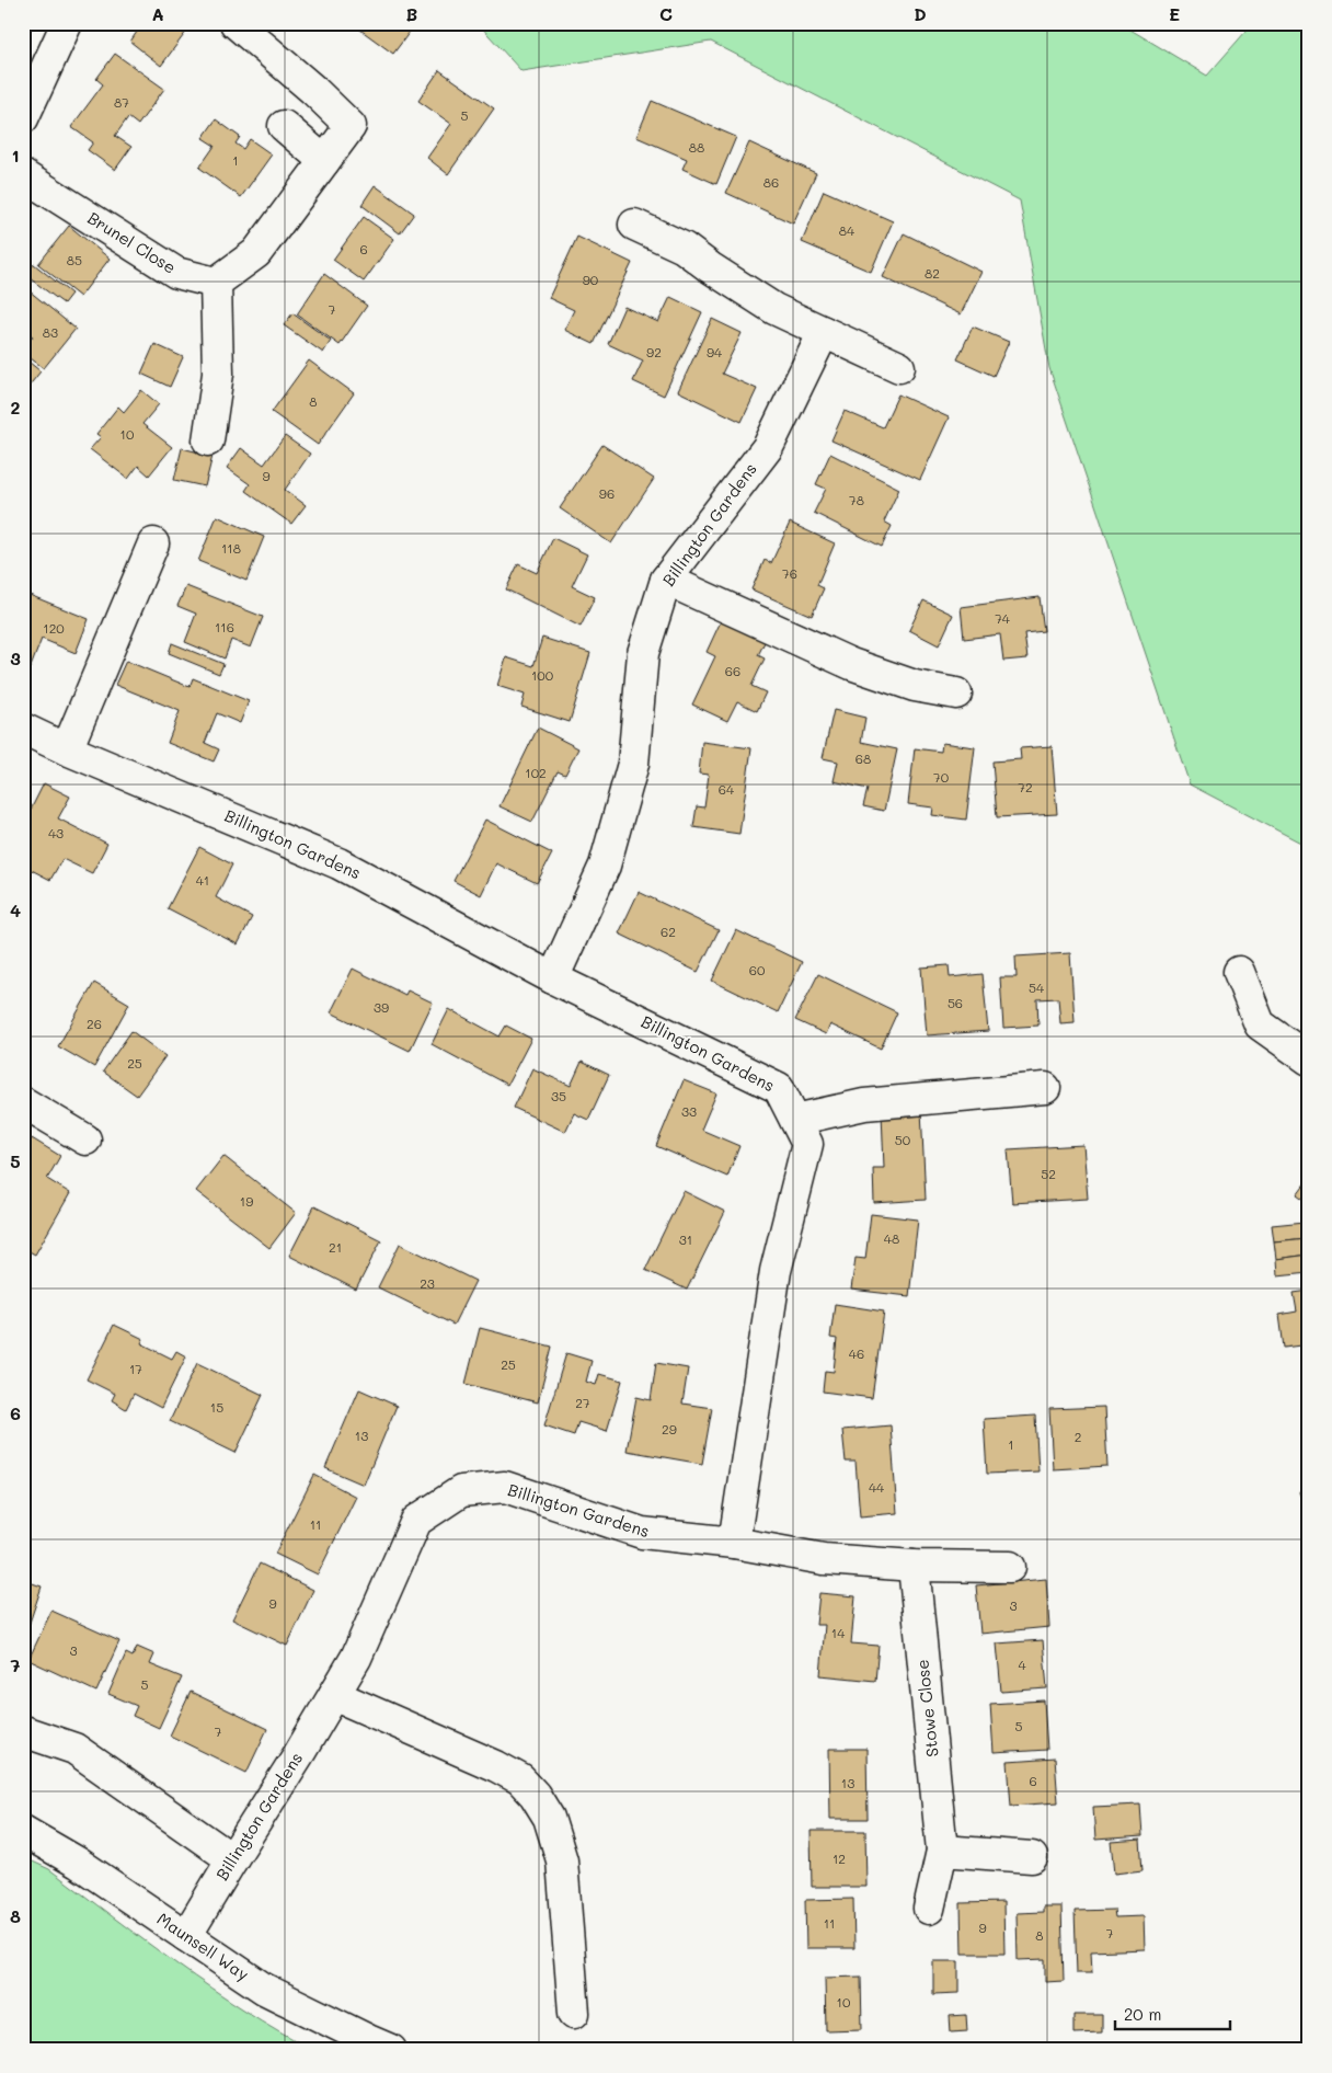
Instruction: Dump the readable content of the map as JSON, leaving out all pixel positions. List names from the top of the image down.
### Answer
{
  "streets": {
    "street": [
      "Brunel Close",
      "Billington Gardens",
      "Stowe Close",
      "Maunsell Way"
    ]
  },
  "crossings": [
    ["Billington Gardens", "Maunsell Way"]
  ],
  "house_numbers": [
    "87",
    "5",
    "88",
    "1",
    "86",
    "84",
    "6",
    "85",
    "82",
    "90",
    "7",
    "83",
    "92",
    "94",
    "8",
    "10",
    "9",
    "96",
    "78",
    "118",
    "76",
    "74",
    "116",
    "120",
    "66",
    "100",
    "68",
    "102",
    "70",
    "72",
    "64",
    "43",
    "41",
    "62",
    "60",
    "54",
    "56",
    "39",
    "26",
    "25",
    "35",
    "33",
    "50",
    "52",
    "19",
    "48",
    "31",
    "21",
    "23",
    "46",
    "25",
    "17",
    "27",
    "15",
    "29",
    "13",
    "2",
    "1",
    "44",
    "11",
    "9",
    "3",
    "14",
    "3",
    "4",
    "5",
    "5",
    "7",
    "6",
    "13",
    "12",
    "11",
    "9",
    "7",
    "8",
    "10"
  ],
  "scale_bar": "20 m",
  "grid": {
    "columns": [
      "A",
      "B",
      "C",
      "D",
      "E"
    ],
    "rows": [
      "1",
      "2",
      "3",
      "4",
      "5",
      "6",
      "7",
      "8"
    ]
  }
}
